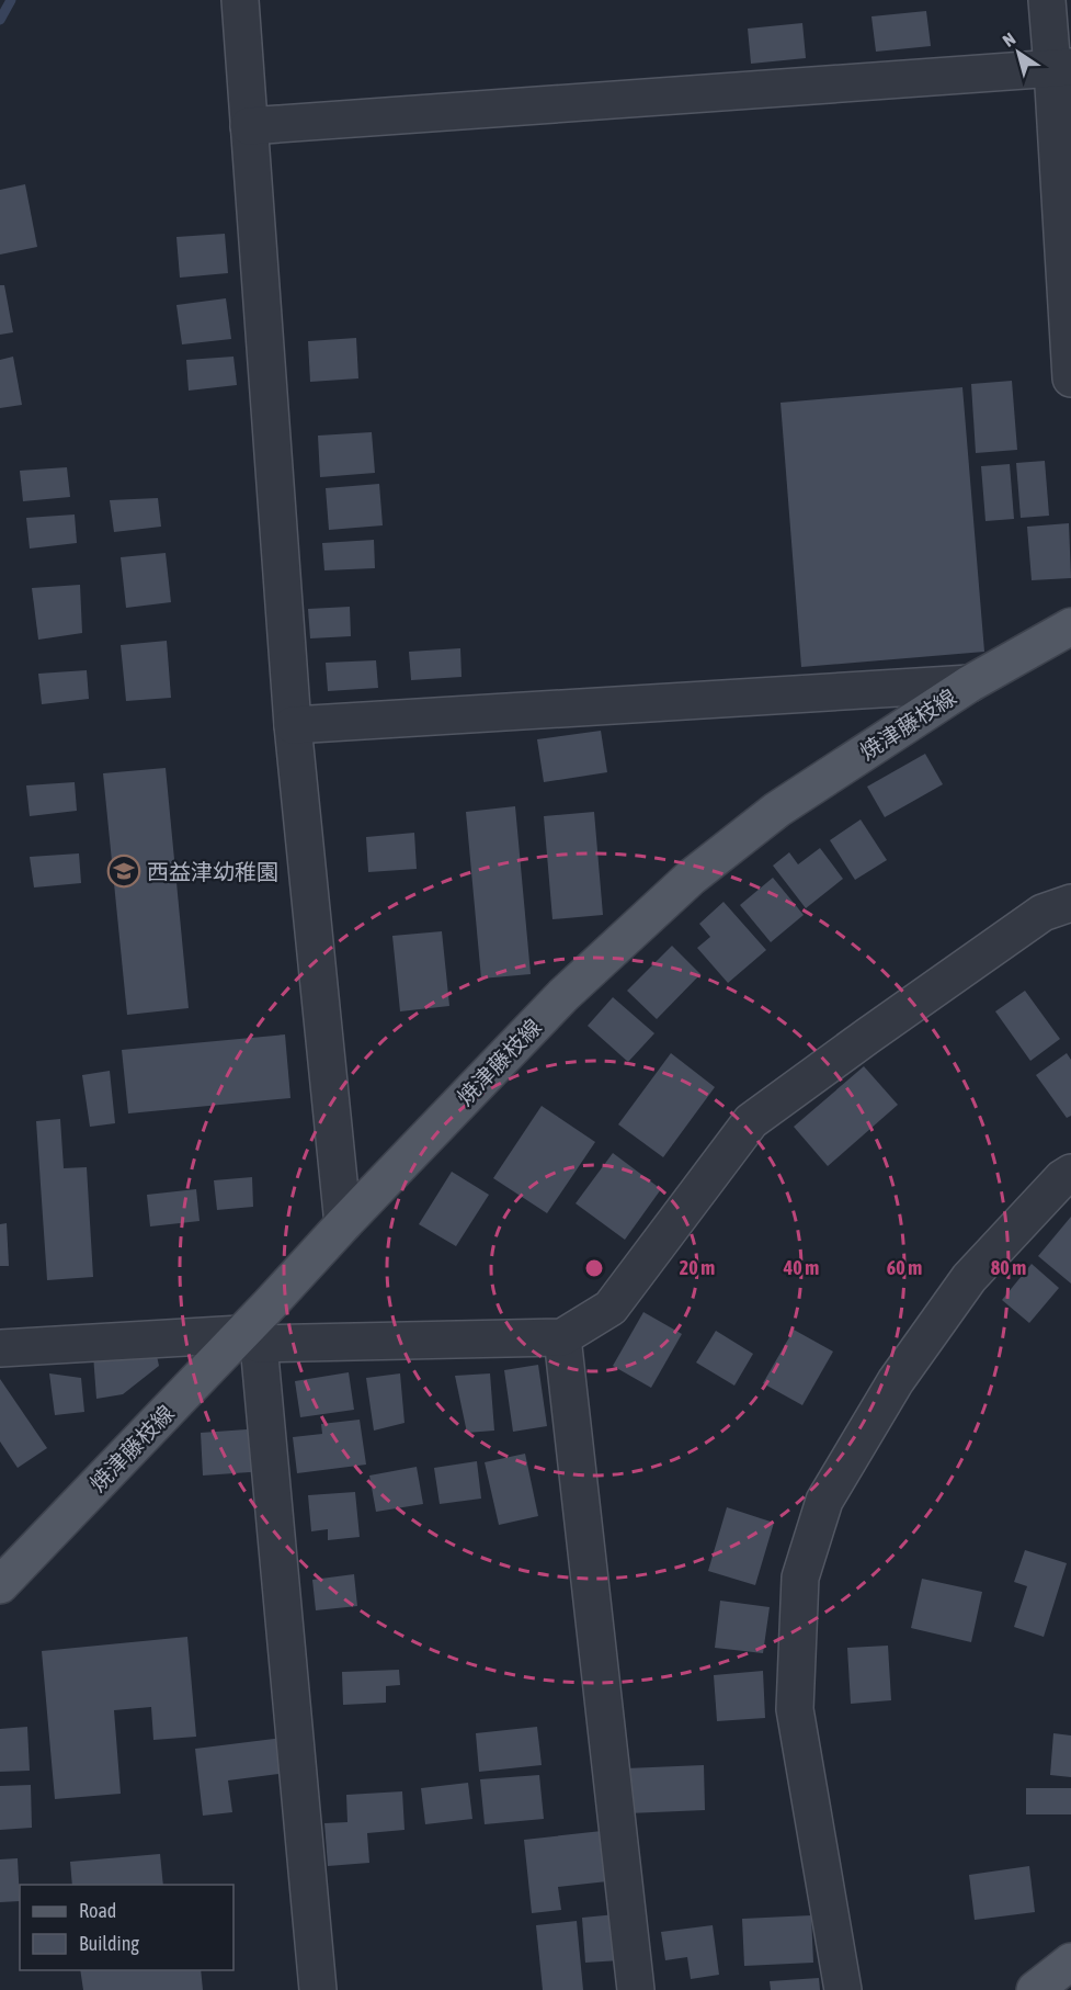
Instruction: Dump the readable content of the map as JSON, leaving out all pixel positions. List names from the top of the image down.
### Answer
{
  "streets": {
    "main road": ["焼津藤枝線"]
  },
  "places": {
    "school or university": ["西益津幼稚園"]
  },
  "legend": ["Road", "Building"],
  "north": "top left",
  "rings": [
    "20 m",
    "40 m",
    "60 m",
    "80 m"
  ]
}
